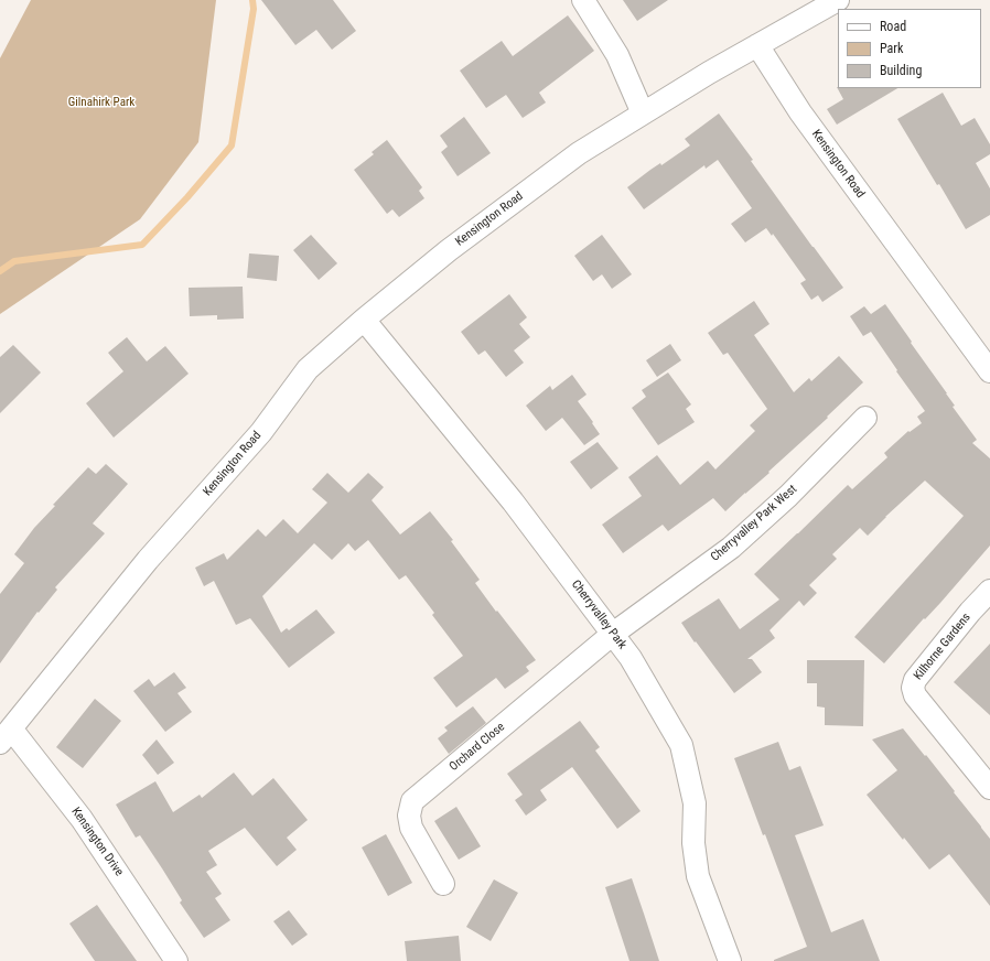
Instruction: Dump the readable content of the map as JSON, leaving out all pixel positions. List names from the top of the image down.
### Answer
{
  "streets": {
    "street": [
      "Kensington Road",
      "Cherryvalley Park West",
      "Cherryvalley Park",
      "Kilhorne Gardens",
      "Orchard Close",
      "Kensington Drive"
    ]
  },
  "crossings": [
    ["Kensington Road", "Cherryvalley Park"],
    ["Kensington Road", "Kensington Drive"],
    ["Cherryvalley Park West", "Cherryvalley Park"],
    ["Cherryvalley Park West", "Orchard Close"],
    ["Cherryvalley Park", "Orchard Close"]
  ],
  "parks": ["Gilnahirk Park"],
  "legend": ["Road", "Park", "Building"]
}
